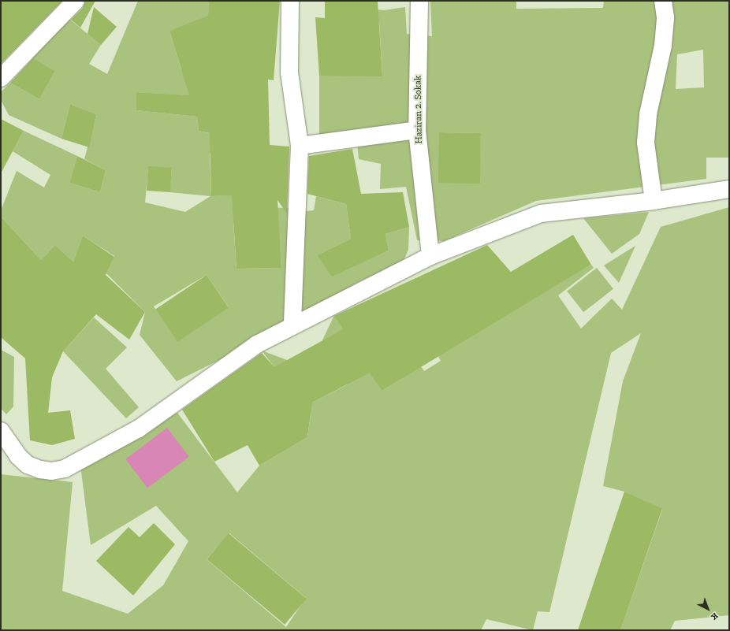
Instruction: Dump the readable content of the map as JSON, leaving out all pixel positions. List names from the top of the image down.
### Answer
{
  "streets": {
    "street": ["Haziran 2. Sokak"]
  },
  "north": "bottom right"
}
